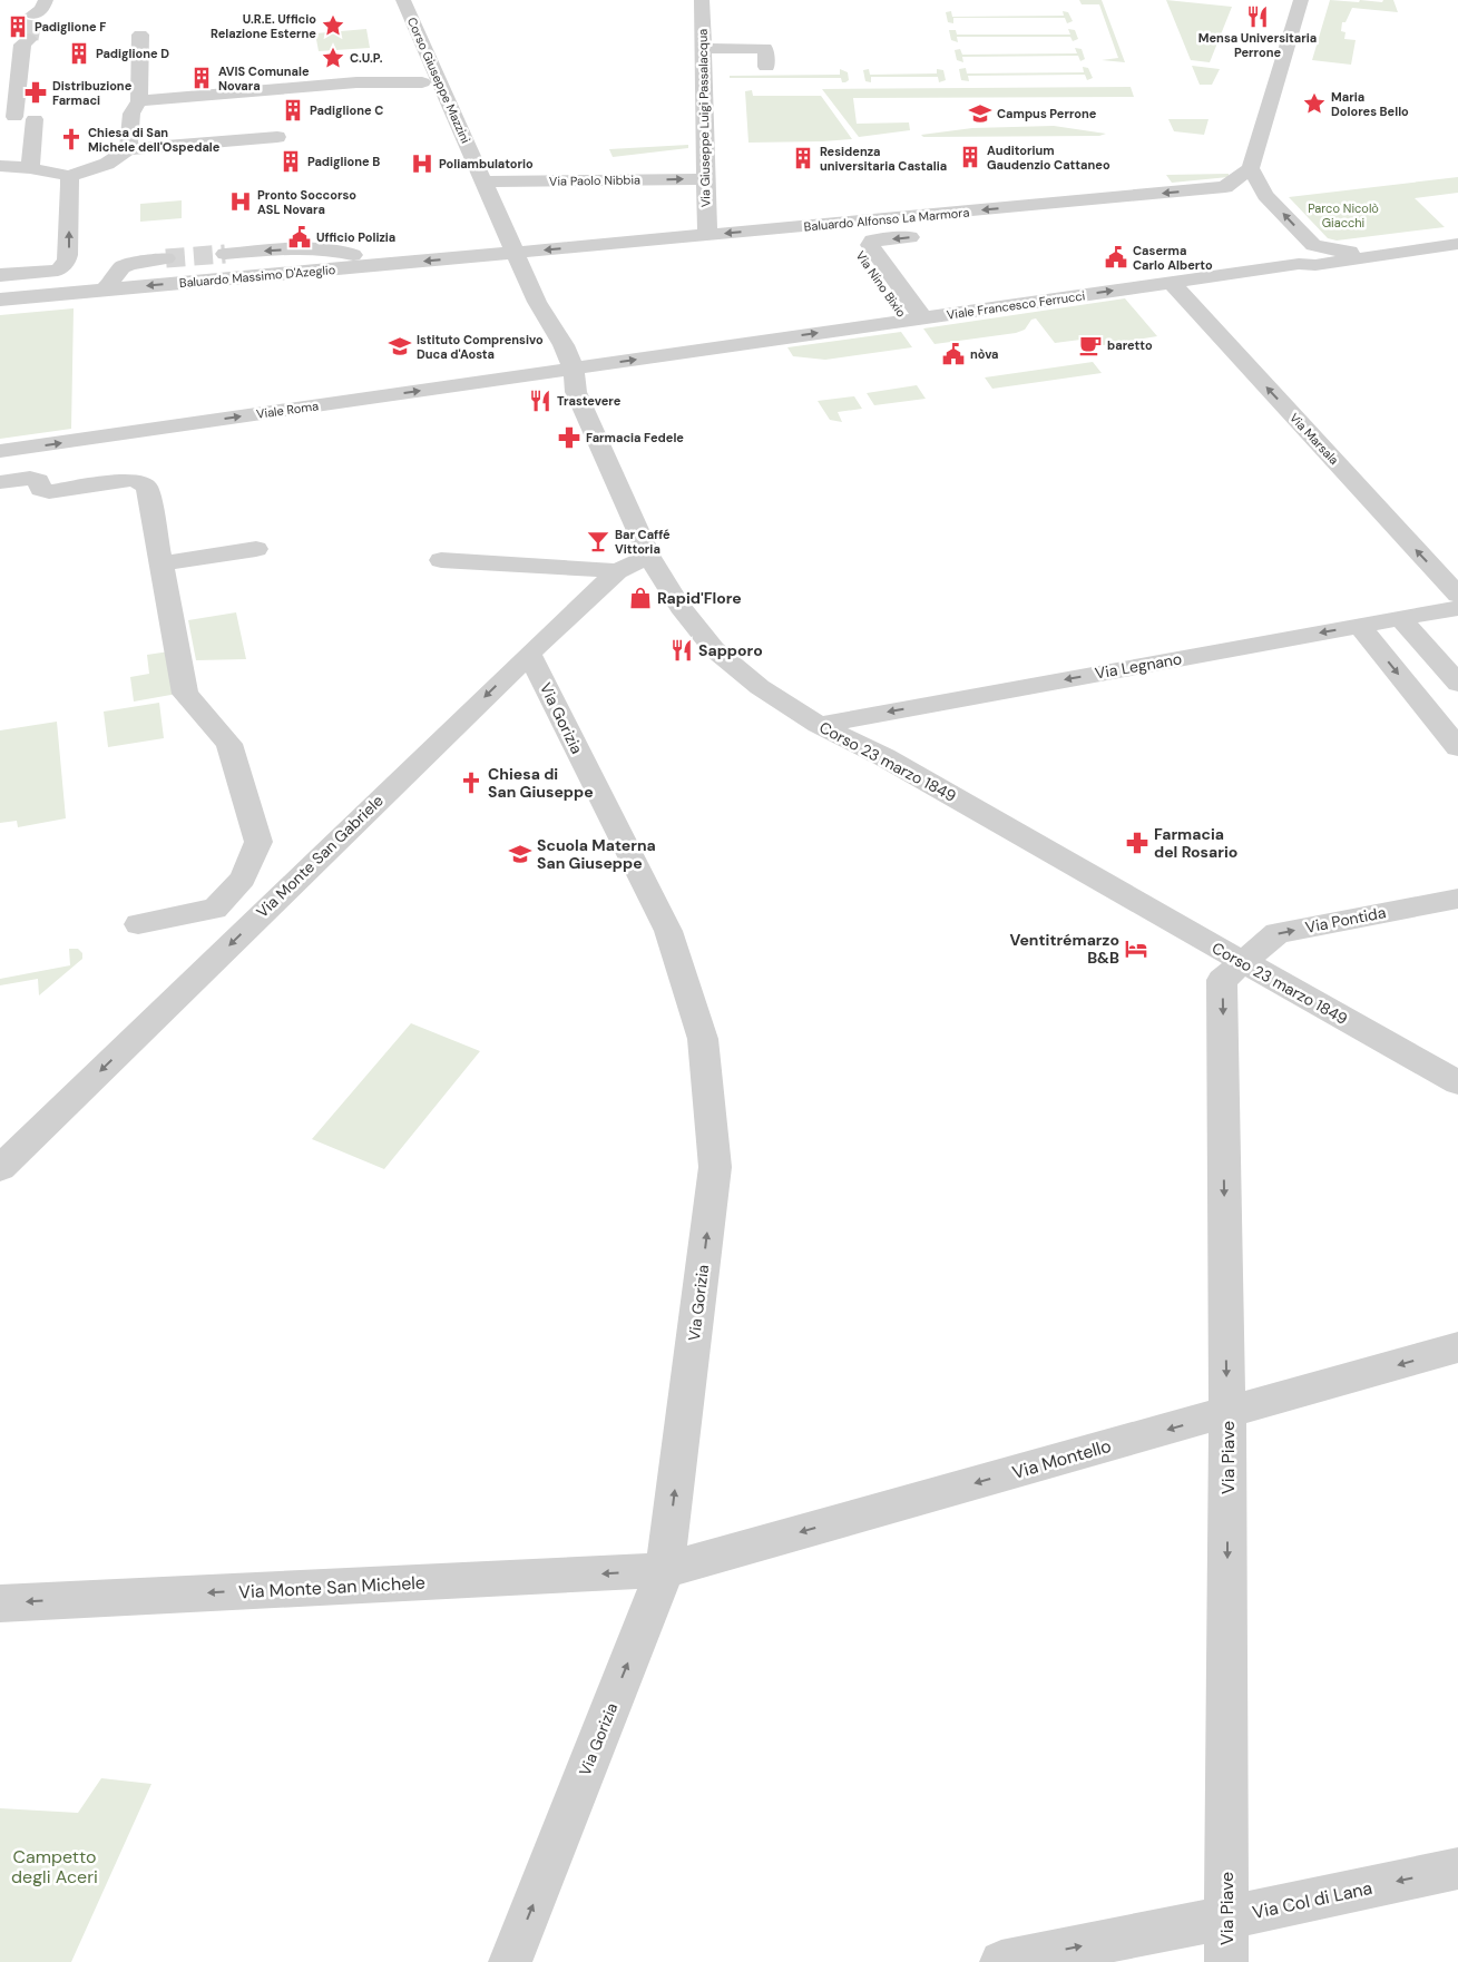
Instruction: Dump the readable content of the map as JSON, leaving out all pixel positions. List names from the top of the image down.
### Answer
{
  "streets": {
    "street": [
      "Corso Giuseppe Mazzini",
      "Via Giuseppe Luigi Passalacqua",
      "Via Paolo Nibbia",
      "Baluardo Alfonso La Marmora",
      "Baluardo Massimo D'Azeglio",
      "Via Nino Bixio",
      "Viale Francesco Ferrucci",
      "Viale Roma",
      "Via Marsala",
      "Via Legnano",
      "Via Gorizia",
      "Corso 23 marzo 1849",
      "Via Monte San Gabriele",
      "Via Pontida",
      "Via Piave",
      "Via Montello",
      "Via Monte San Michele",
      "Via Col di Lana"
    ]
  },
  "crossings": [
    ["Corso Giuseppe Mazzini", "Via Paolo Nibbia"],
    ["Corso Giuseppe Mazzini", "Baluardo Alfonso La Marmora"],
    ["Corso Giuseppe Mazzini", "Baluardo Massimo D'Azeglio"],
    ["Corso Giuseppe Mazzini", "Corso 23 marzo 1849"],
    ["Via Giuseppe Luigi Passalacqua", "Via Paolo Nibbia"],
    ["Via Giuseppe Luigi Passalacqua", "Baluardo Alfonso La Marmora"],
    ["Baluardo Alfonso La Marmora", "Baluardo Massimo D'Azeglio"],
    ["Baluardo Alfonso La Marmora", "Corso 23 marzo 1849"],
    ["Baluardo Massimo D'Azeglio", "Corso 23 marzo 1849"],
    ["Via Nino Bixio", "Viale Francesco Ferrucci"],
    ["Viale Francesco Ferrucci", "Viale Roma"],
    ["Viale Francesco Ferrucci", "Via Marsala"],
    ["Viale Francesco Ferrucci", "Corso 23 marzo 1849"],
    ["Viale Roma", "Corso 23 marzo 1849"],
    ["Via Legnano", "Corso 23 marzo 1849"],
    ["Via Gorizia", "Via Monte San Gabriele"],
    ["Via Gorizia", "Via Montello"],
    ["Via Gorizia", "Via Monte San Michele"],
    ["Corso 23 marzo 1849", "Via Monte San Gabriele"],
    ["Corso 23 marzo 1849", "Via Pontida"],
    ["Corso 23 marzo 1849", "Via Piave"],
    ["Via Pontida", "Via Piave"],
    ["Via Piave", "Via Montello"],
    ["Via Piave", "Via Col di Lana"],
    ["Via Montello", "Via Monte San Michele"]
  ],
  "one_way": [
    "Via Paolo Nibbia",
    "Baluardo Alfonso La Marmora",
    "Viale Francesco Ferrucci",
    "Via Legnano",
    "Via Gorizia",
    "Via Monte San Gabriele",
    "Via Pontida",
    "Via Piave",
    "Via Montello",
    "Via Monte San Michele"
  ],
  "parks": ["Parco Nicolò Giacchi", "Campetto degli Aceri"],
  "places": {
    "restaurant": ["Mensa Universitaria Perrone", "Trastevere", "Sapporo"],
    "place": ["U.R.E. Ufficio Relazione Esterne", "C.U.P.", "Maria Dolores Bello"],
    "building": [
      "Padiglione F",
      "Padiglione D",
      "AVIS Comunale Novara",
      "Padiglione C",
      "Auditorium Gaudenzio Cattaneo",
      "Residenza universitaria Castalia",
      "Padiglione B"
    ],
    "pharmacy": ["Distribuzione Farmaci", "Farmacia Fedele", "Farmacia del Rosario"],
    "school or university": ["Campus Perrone", "Istituto Comprensivo Duca d'Aosta", "Scuola Materna San Giuseppe"],
    "church": ["Chiesa di San Michele dell'Ospedale", "Chiesa di San Giuseppe"],
    "hospital": ["Poliambulatorio", "Pronto Soccorso ASL Novara"],
    "public building": ["Ufficio Polizia", "Caserma Carlo Alberto", "nòva"],
    "cafe": ["baretto"],
    "bar": ["Bar Caffé Vittoria"],
    "shop": ["Rapid'Flore"],
    "hotel": ["Ventitrémarzo B&B"]
  }
}
